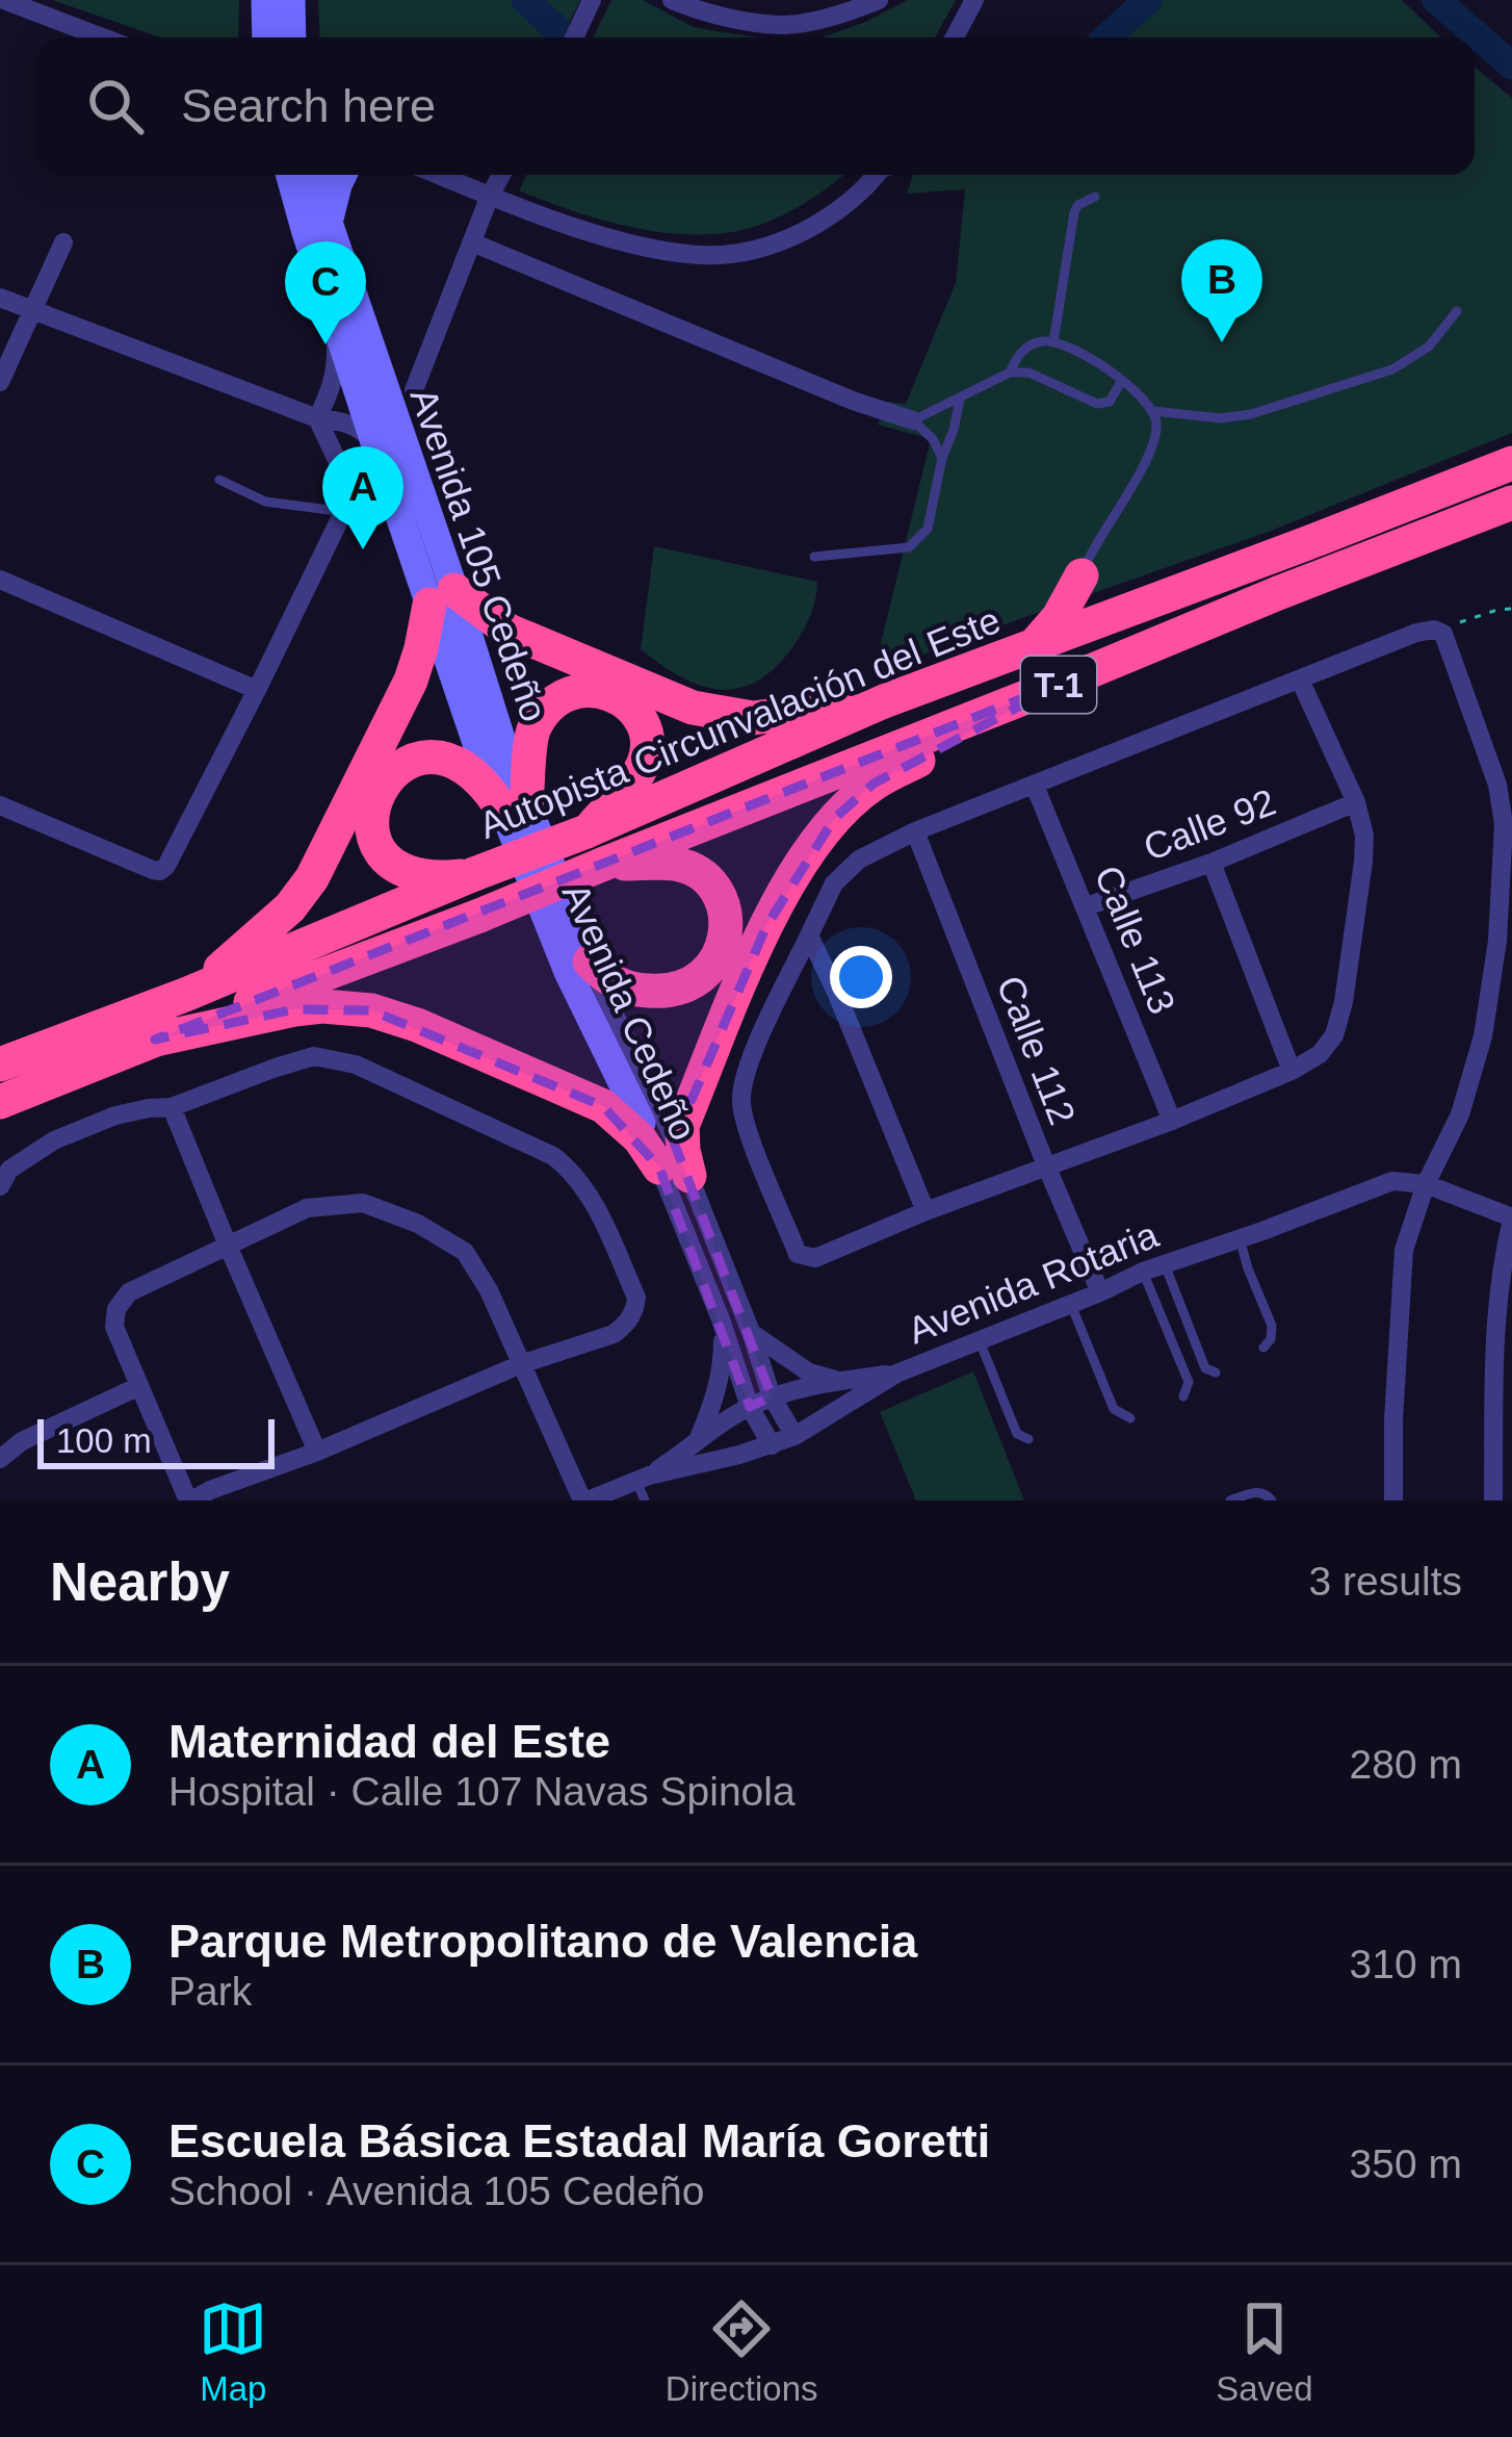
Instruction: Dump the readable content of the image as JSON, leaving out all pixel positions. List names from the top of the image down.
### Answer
{
  "streets": {
    "highway": ["T-1", "Autopista Circunvalación del Este"],
    "main road": ["Avenida 105 Cedeño", "Avenida Cedeño"],
    "street": [
      "Calle 92",
      "Calle 113",
      "Calle 112",
      "Avenida Rotaria"
    ]
  },
  "crossings": [
    ["Avenida 105 Cedeño", "Avenida Cedeño"],
    ["Calle 92", "Calle 113"],
    ["Avenida Cedeño", "Avenida Rotaria"],
    ["Calle 112", "Avenida Rotaria"]
  ],
  "scale_bar": "100 m",
  "page": {
    "search": "Search here",
    "pins": ["B", "C", "A"],
    "scale": "100 m",
    "heading": ["Nearby", "3 results"],
    "list": [
      {
        "mark": "A",
        "name": "Maternidad del Este",
        "note": "Hospital · Calle 107 Navas Spinola",
        "value": "280 m"
      },
      {
        "mark": "B",
        "name": "Parque Metropolitano de Valencia",
        "note": "Park",
        "value": "310 m"
      },
      {
        "mark": "C",
        "name": "Escuela Básica Estadal María Goretti",
        "note": "School · Avenida 105 Cedeño",
        "value": "350 m"
      }
    ],
    "nav": ["Map", "Directions", "Saved"]
  }
}
